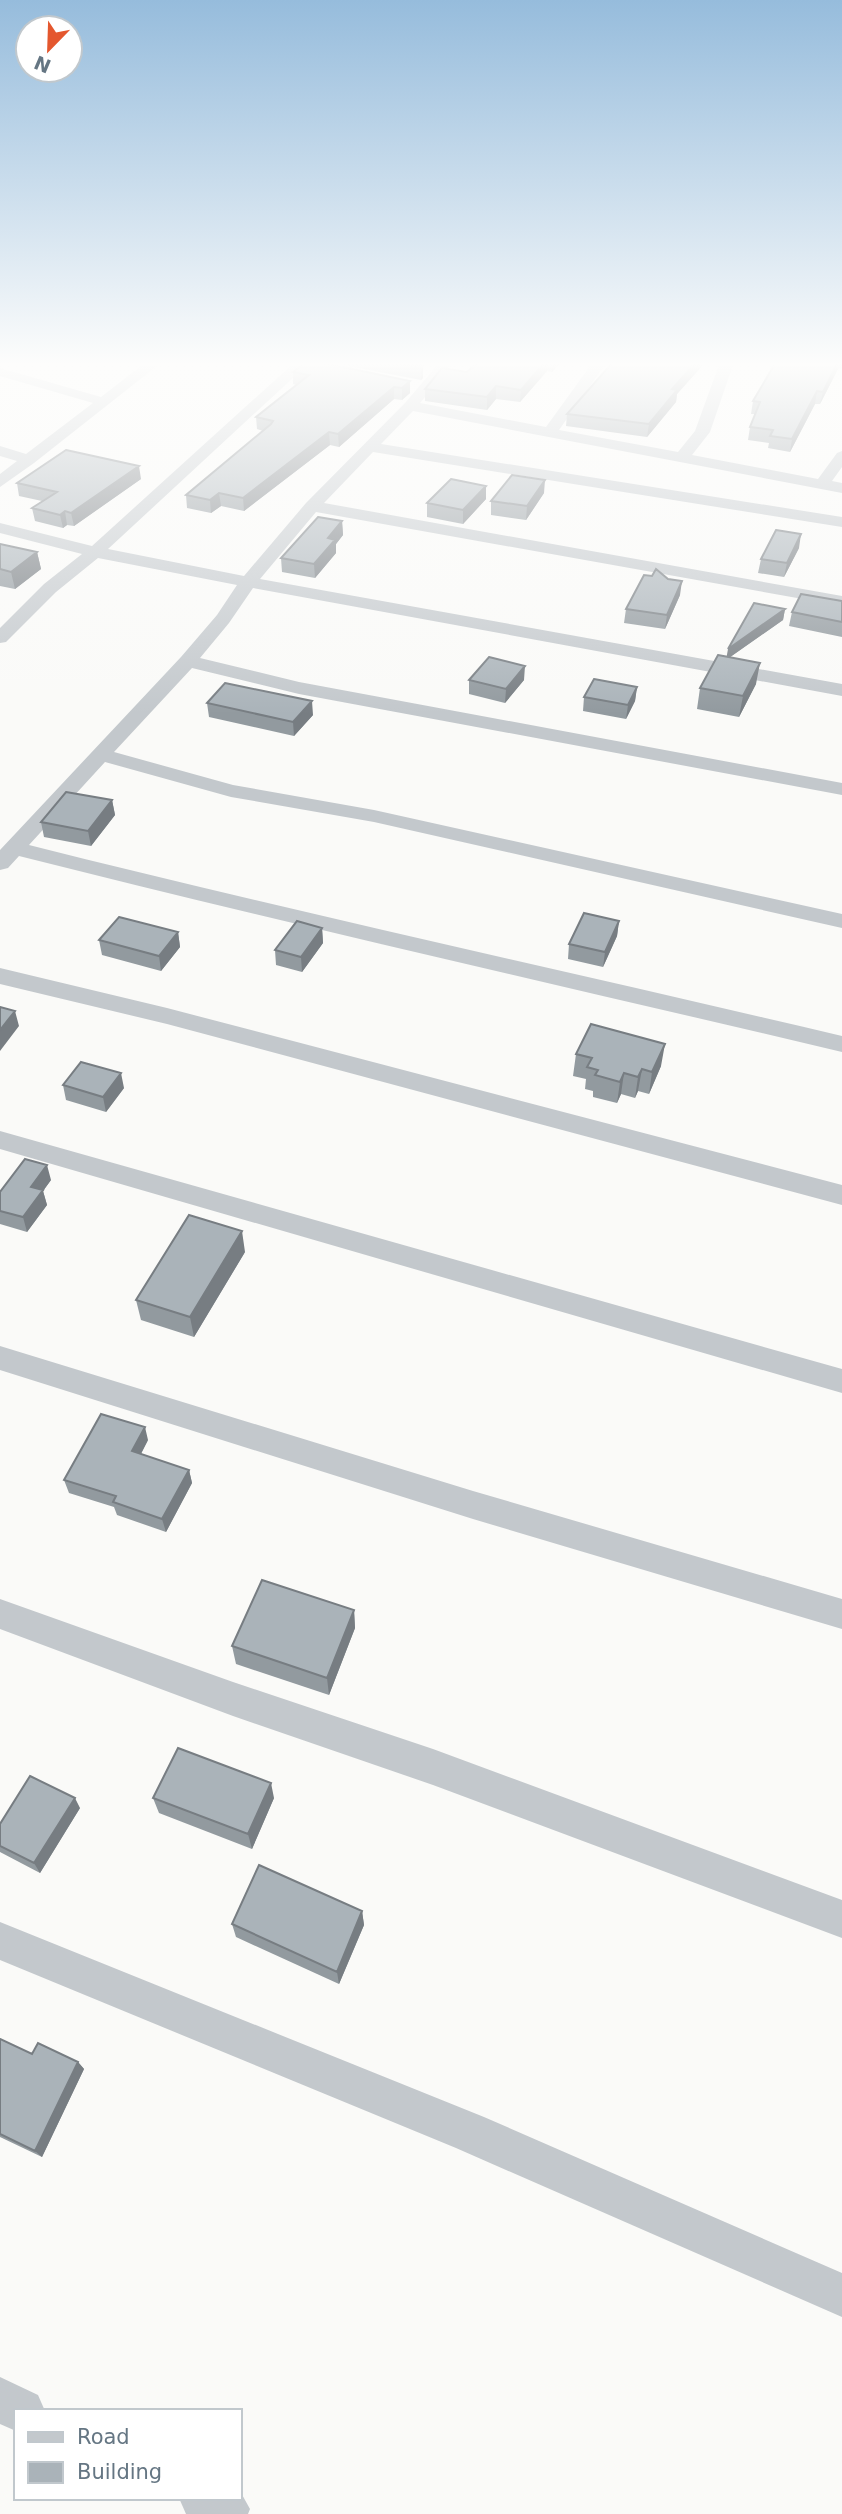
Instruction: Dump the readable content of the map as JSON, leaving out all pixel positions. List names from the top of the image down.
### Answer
{
  "legend": ["Road", "Building"],
  "north": "bottom left"
}
